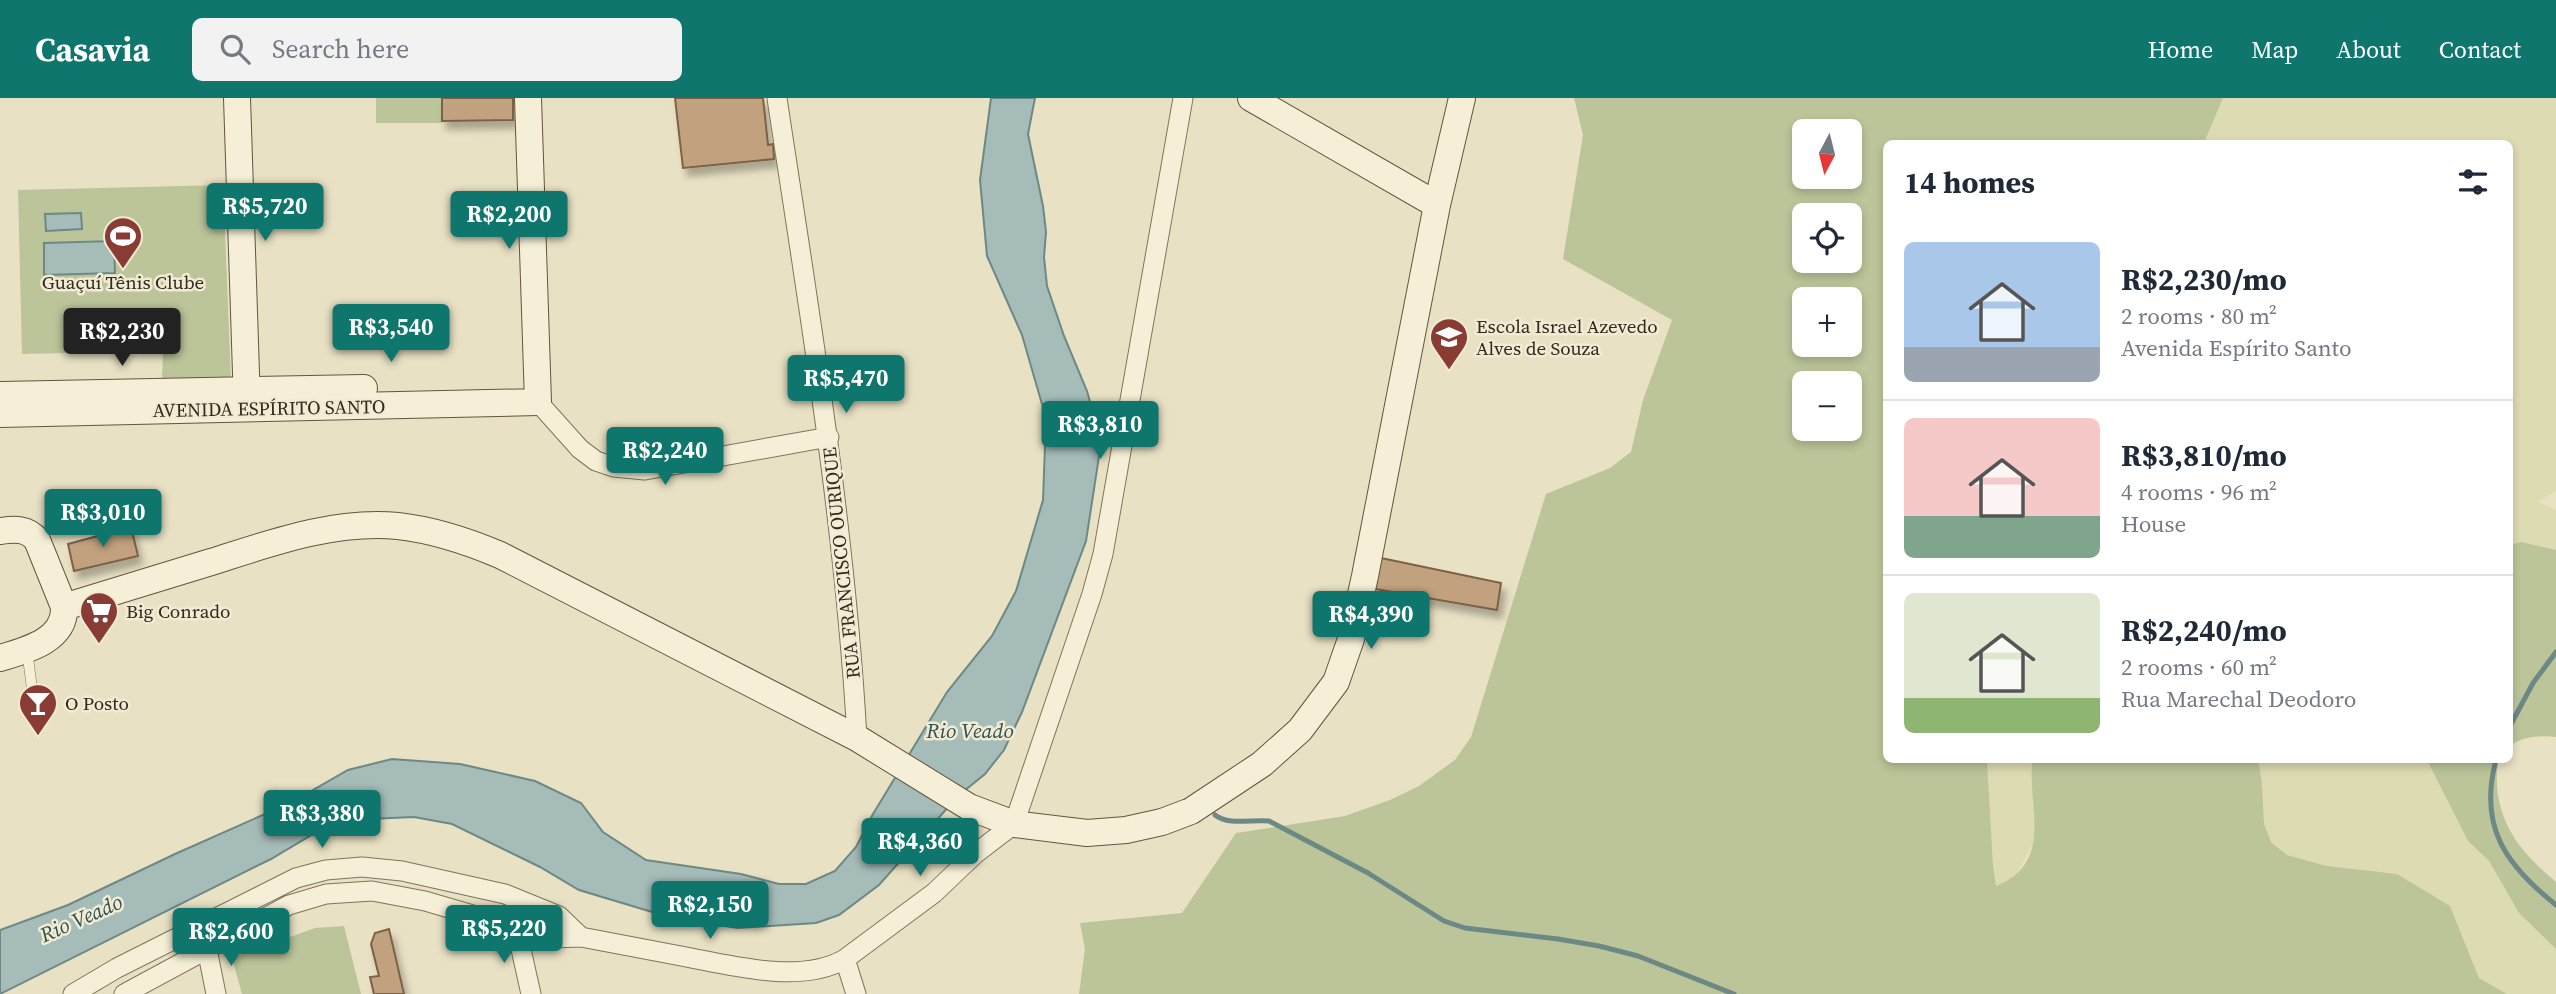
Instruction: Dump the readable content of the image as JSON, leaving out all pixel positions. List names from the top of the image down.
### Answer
{
  "streets": {
    "street": ["AVENIDA ESPÍRITO SANTO", "RUA FRANCISCO OURIQUE"]
  },
  "water": ["Rio Veado"],
  "places": {
    "sports": ["Guaçuí Tênis Clube"],
    "school or university": ["Escola Israel Azevedo Alves de Souza"],
    "supermarket": ["Big Conrado"],
    "bar": ["O Posto"]
  },
  "north": "bottom",
  "page": {
    "header": "Casavia",
    "search": "Search here",
    "nav": [
      "Home",
      "Map",
      "About",
      "Contact"
    ],
    "map_buttons": ["+", "−"],
    "heading": "14 homes",
    "price": [
      "R$5,720",
      "R$2,200",
      "R$3,540",
      "R$2,230",
      "R$5,470",
      "R$3,810",
      "R$2,240",
      "R$3,010",
      "R$4,390",
      "R$3,380",
      "R$4,360",
      "R$2,150",
      "R$5,220",
      "R$2,600"
    ],
    "list": [
      {
        "name": "R$2,230/mo",
        "note": "2 rooms · 80 m² · Avenida Espírito Santo"
      },
      {
        "name": "R$3,810/mo",
        "note": "4 rooms · 96 m² · House"
      },
      {
        "name": "R$2,240/mo",
        "note": "2 rooms · 60 m² · Rua Marechal Deodoro"
      }
    ]
  }
}
